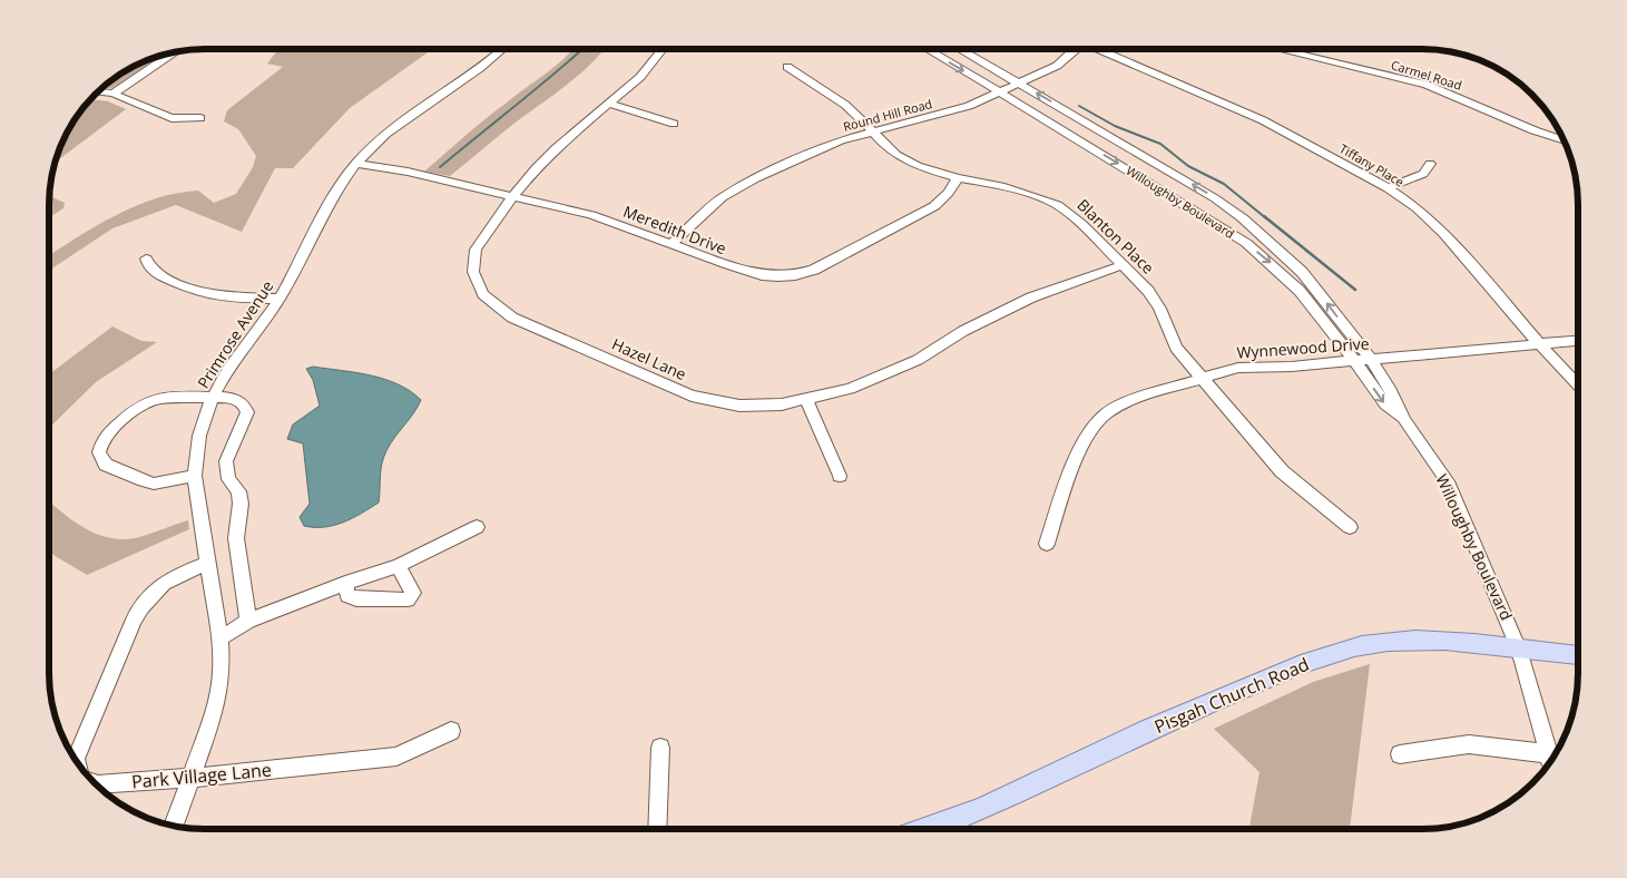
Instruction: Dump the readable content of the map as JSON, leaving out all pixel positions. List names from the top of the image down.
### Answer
{
  "streets": {
    "main road": ["Pisgah Church Road"],
    "street": [
      "Carmel Road",
      "Round Hill Road",
      "Tiffany Place",
      "Willoughby Boulevard",
      "Meredith Drive",
      "Blanton Place",
      "Primrose Avenue",
      "Wynnewood Drive",
      "Hazel Lane",
      "Park Village Lane"
    ]
  },
  "crossings": [
    ["Round Hill Road", "Willoughby Boulevard"],
    ["Round Hill Road", "Meredith Drive"],
    ["Round Hill Road", "Blanton Place"],
    ["Tiffany Place", "Wynnewood Drive"],
    ["Willoughby Boulevard", "Wynnewood Drive"],
    ["Willoughby Boulevard", "Pisgah Church Road"],
    ["Meredith Drive", "Blanton Place"],
    ["Meredith Drive", "Primrose Avenue"],
    ["Meredith Drive", "Hazel Lane"],
    ["Blanton Place", "Wynnewood Drive"],
    ["Blanton Place", "Hazel Lane"],
    ["Primrose Avenue", "Park Village Lane"]
  ]
}
